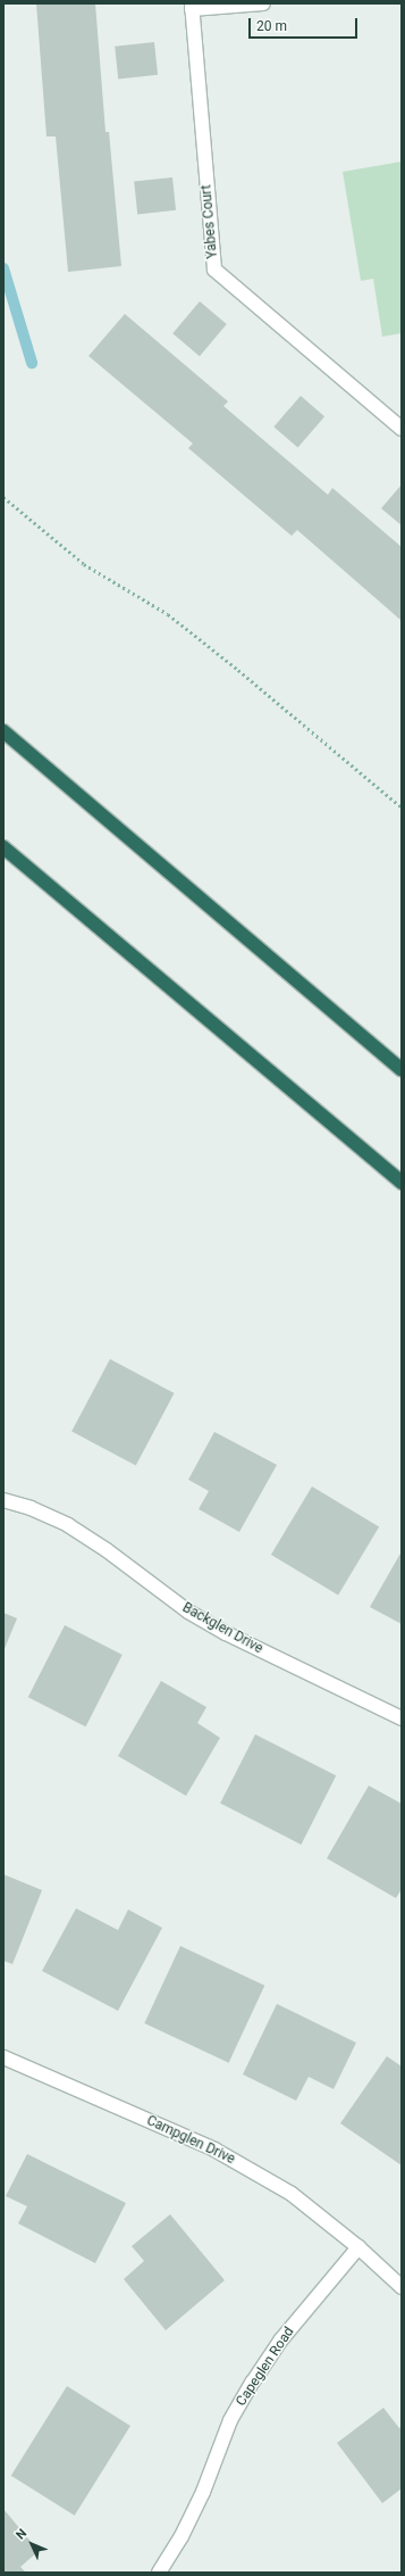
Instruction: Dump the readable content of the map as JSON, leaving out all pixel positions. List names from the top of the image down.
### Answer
{
  "streets": {
    "street": [
      "Yabes Court",
      "Backglen Drive",
      "Campglen Drive",
      "Capeglen Road"
    ]
  },
  "crossings": [
    ["Campglen Drive", "Capeglen Road"]
  ],
  "scale_bar": "20 m",
  "north": "top left"
}
